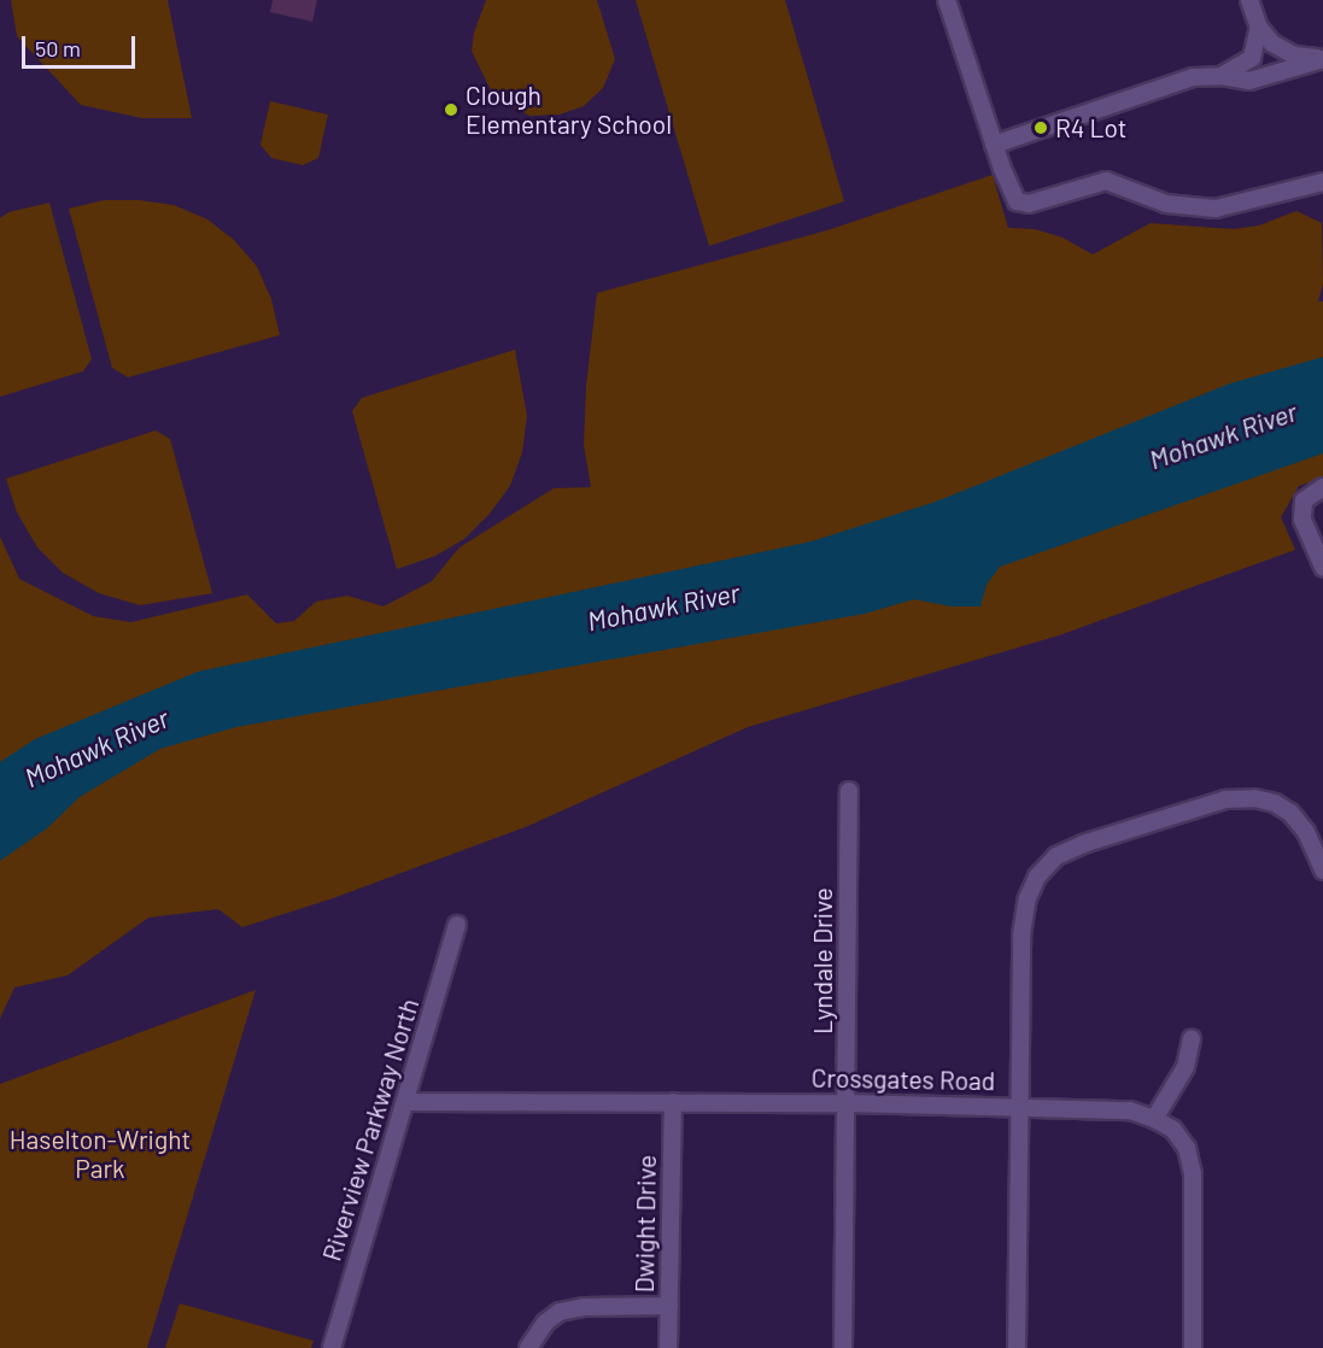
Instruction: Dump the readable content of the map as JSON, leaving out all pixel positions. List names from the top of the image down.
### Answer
{
  "streets": {
    "street": [
      "Lyndale Drive",
      "Crossgates Road",
      "Riverview Parkway North",
      "Dwight Drive"
    ]
  },
  "crossings": [
    ["Lyndale Drive", "Crossgates Road"],
    ["Crossgates Road", "Riverview Parkway North"],
    ["Crossgates Road", "Dwight Drive"]
  ],
  "water": ["Mohawk River"],
  "parks": ["Haselton-Wright Park"],
  "places": ["Clough Elementary School", "R4 Lot"],
  "scale_bar": "50 m"
}
